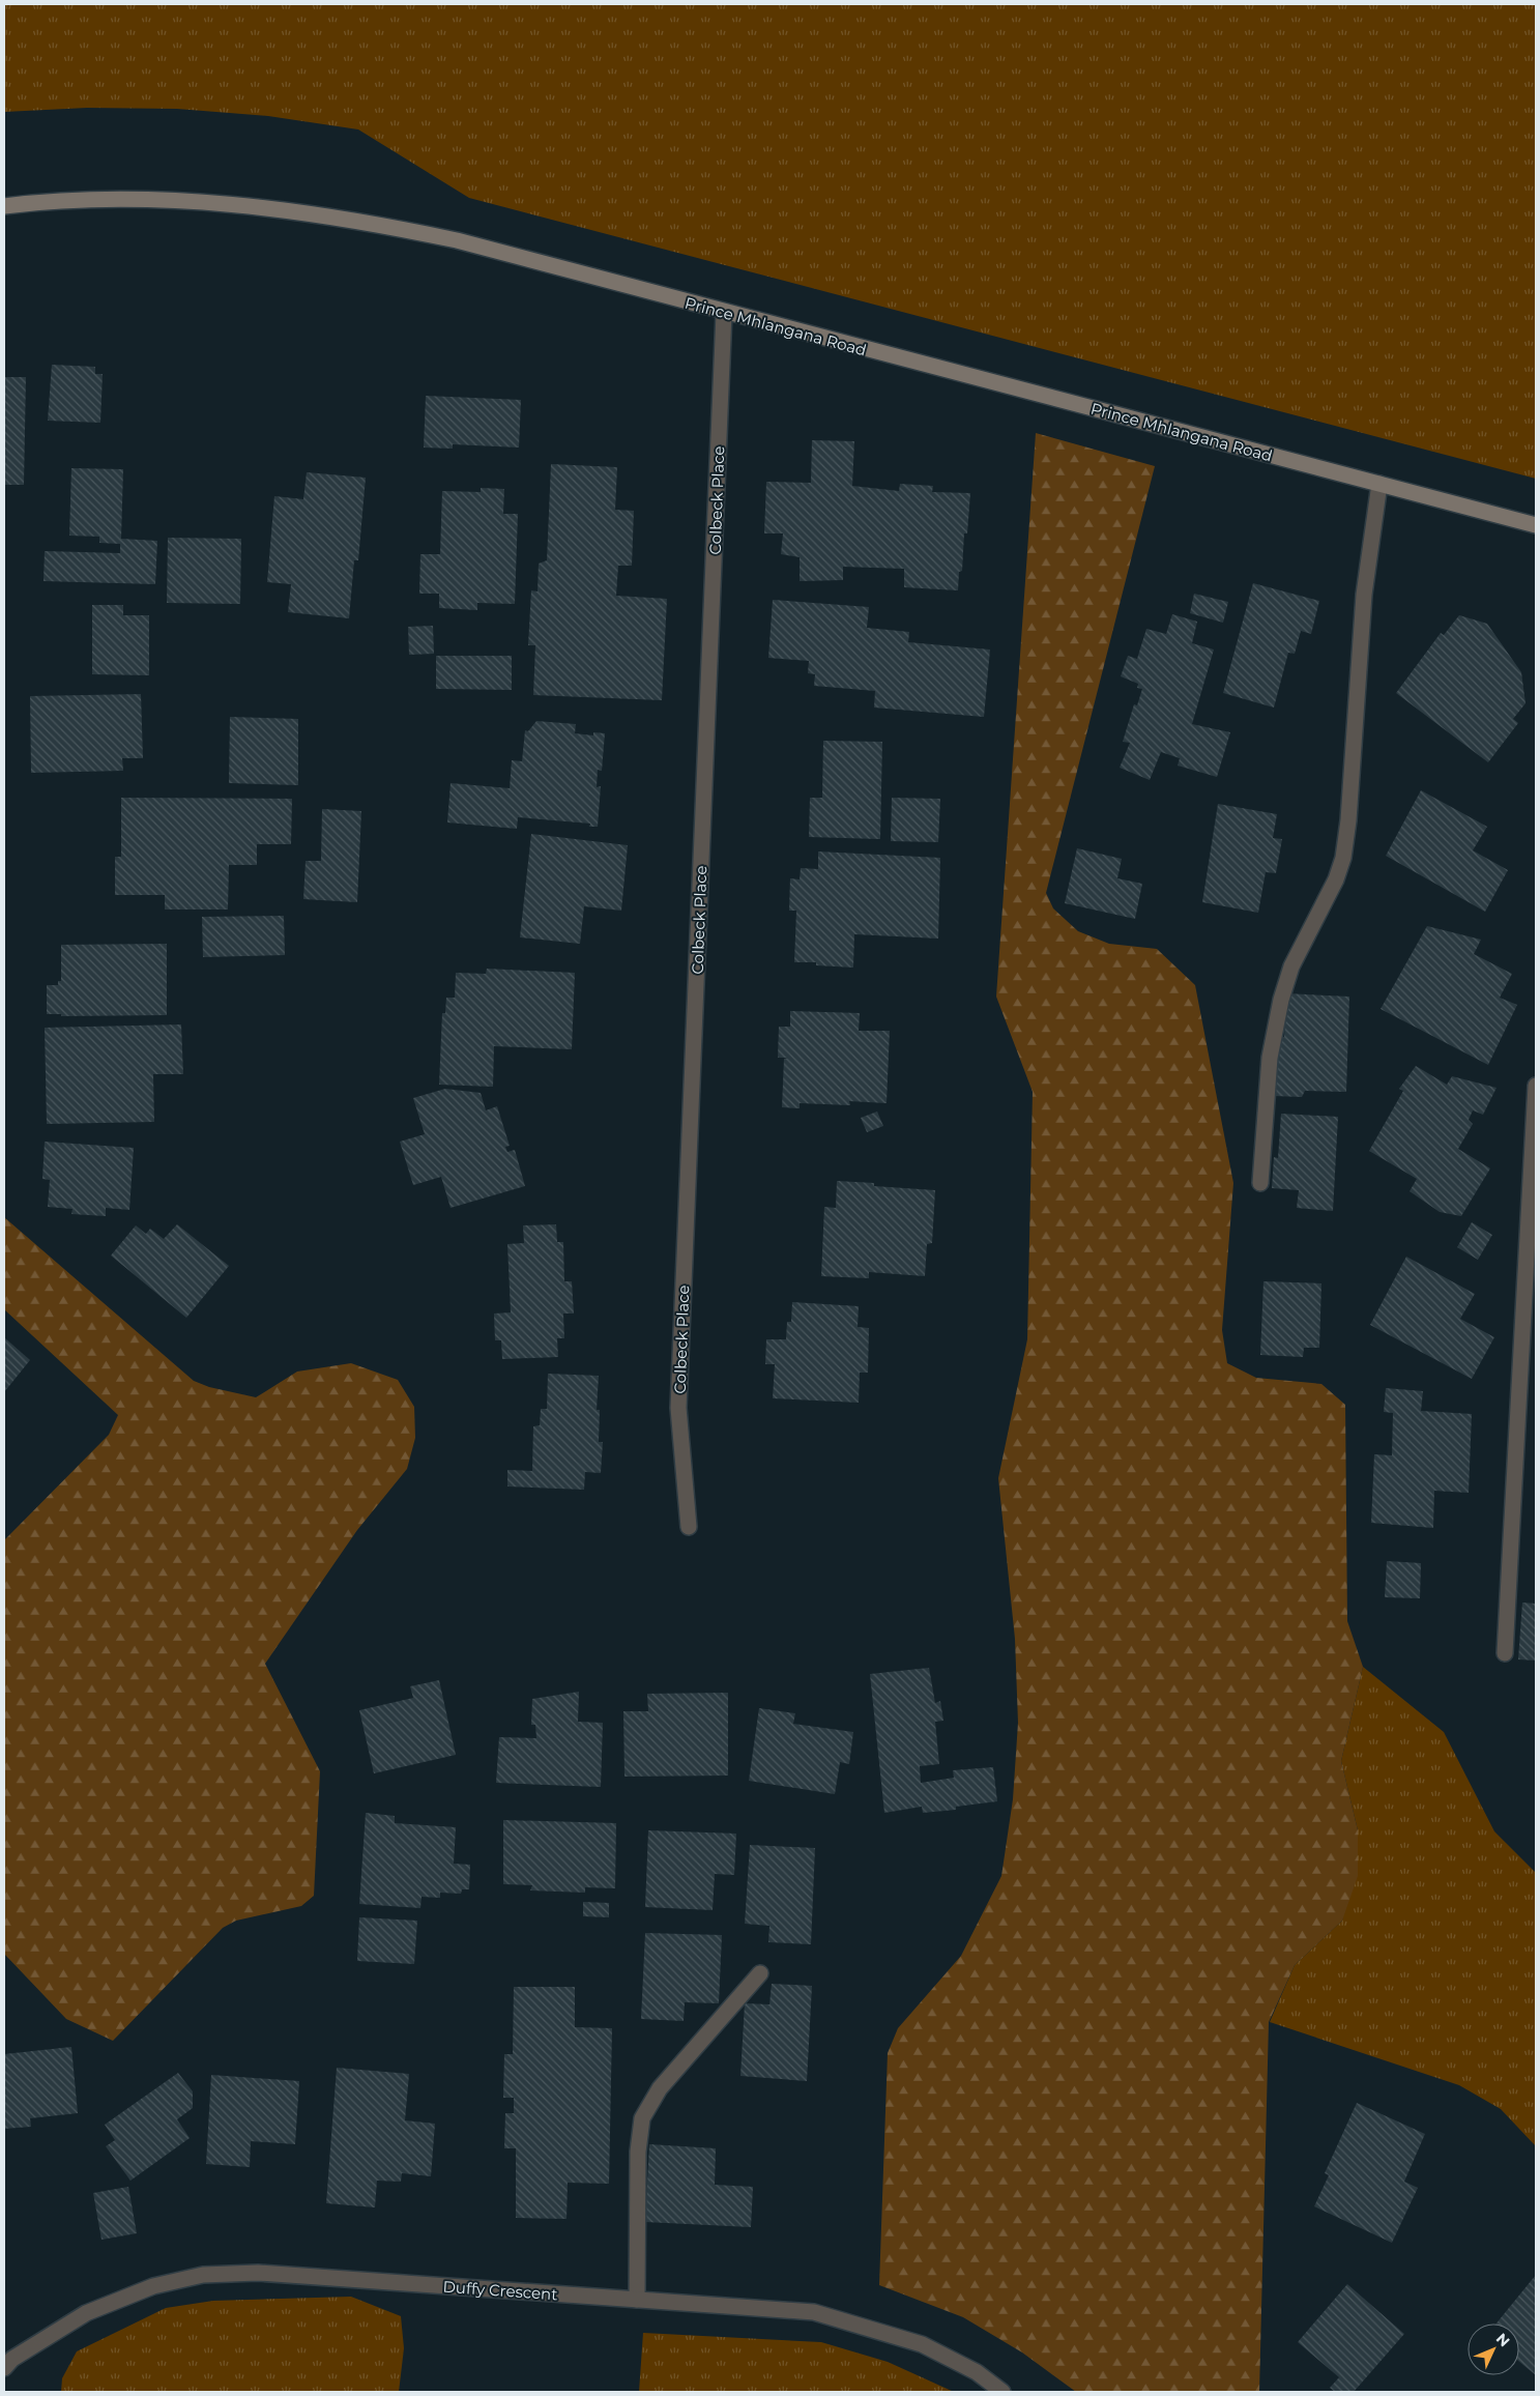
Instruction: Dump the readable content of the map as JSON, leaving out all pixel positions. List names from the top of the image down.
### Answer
{
  "streets": {
    "street": ["Prince Mhlangana Road", "Colbeck Place", "Duffy Crescent"]
  },
  "crossings": [
    ["Prince Mhlangana Road", "Colbeck Place"]
  ],
  "north": "top right"
}
